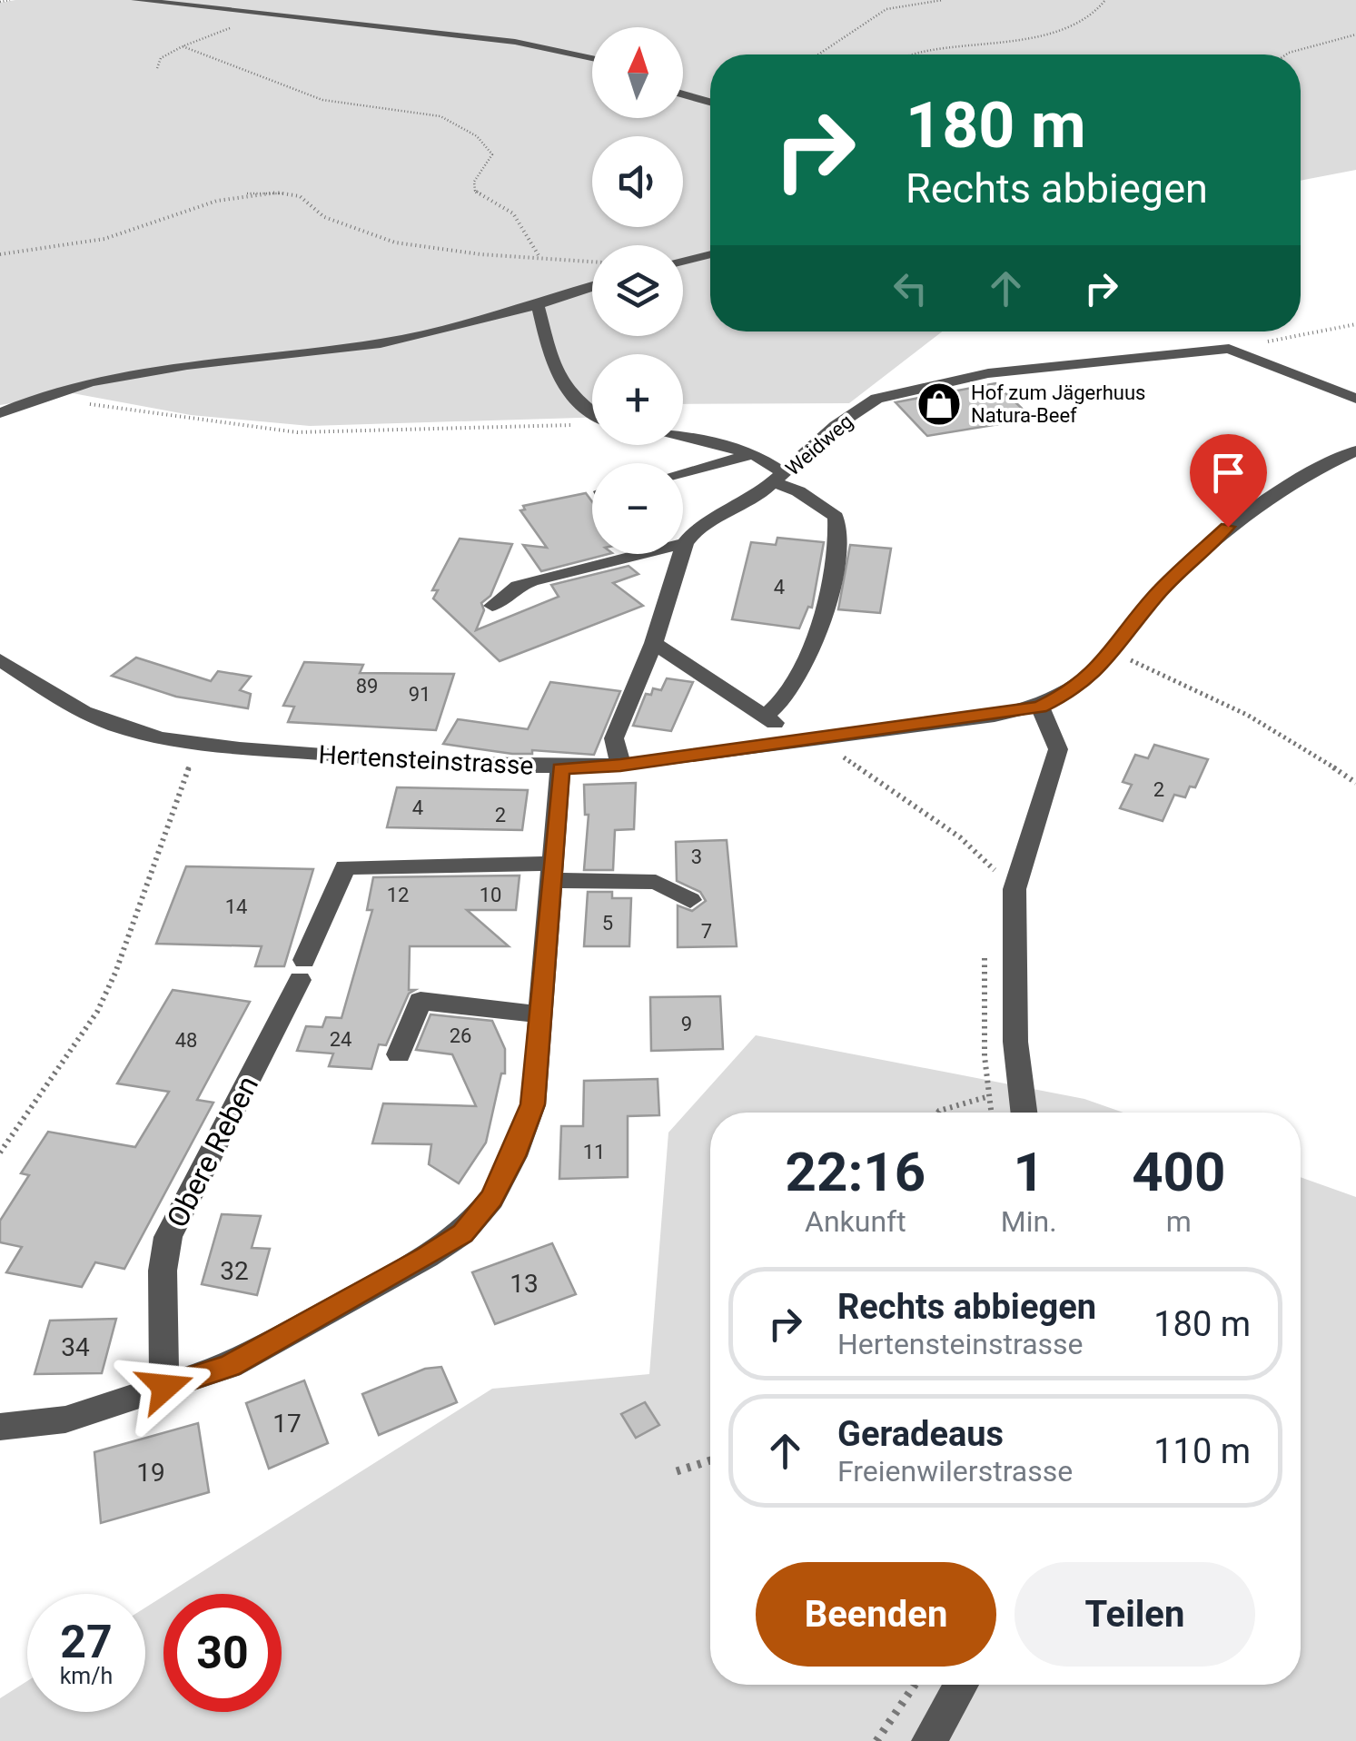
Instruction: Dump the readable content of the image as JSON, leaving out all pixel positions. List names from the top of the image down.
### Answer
{
  "streets": {
    "street": ["Weidweg", "Hertensteinstrasse", "Obere Reben"]
  },
  "places": {
    "shop": ["Hof zum Jägerhuus Natura-Beef"]
  },
  "house_numbers": [
    "4",
    "89",
    "91",
    "2",
    "4",
    "2",
    "3",
    "12",
    "10",
    "14",
    "5",
    "7",
    "9",
    "26",
    "24",
    "48",
    "11",
    "32",
    "13",
    "34",
    "17",
    "19"
  ],
  "north": "top",
  "page": {
    "map_buttons": ["+", "−"],
    "turn": ["180 m", "Rechts abbiegen"],
    "eta": [
      "22:16",
      "Ankunft",
      "1",
      "Min.",
      "400",
      "m"
    ],
    "list": [
      {
        "name": "Rechts abbiegen",
        "note": "Hertensteinstrasse",
        "value": "180 m"
      },
      {
        "name": "Geradeaus",
        "note": "Freienwilerstrasse",
        "value": "110 m"
      }
    ],
    "buttons": ["Beenden", "Teilen"],
    "speed": "27 km/h",
    "limit": "30"
  }
}
